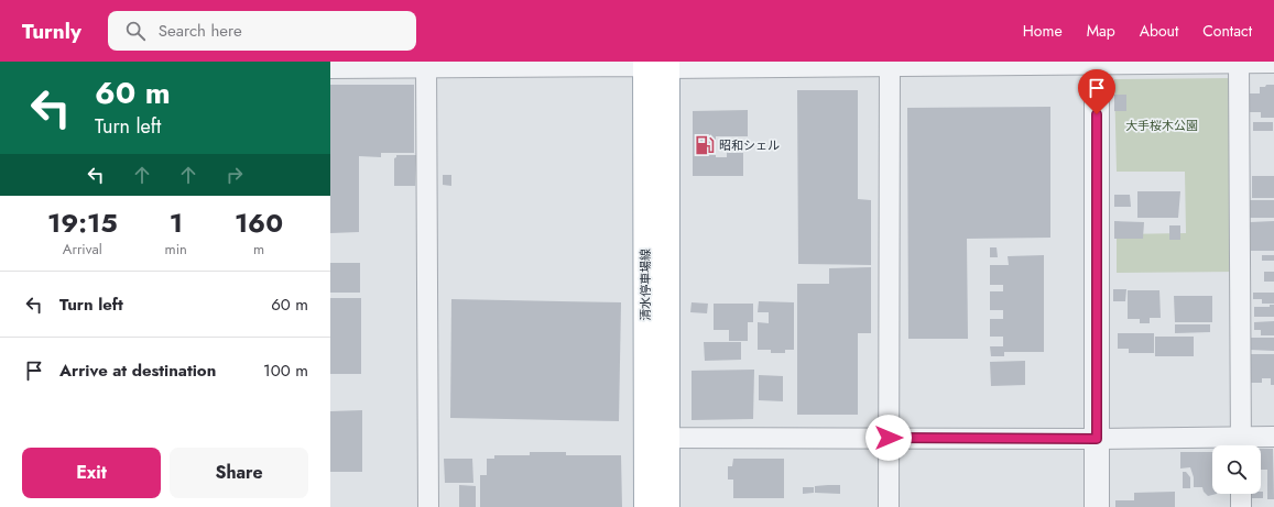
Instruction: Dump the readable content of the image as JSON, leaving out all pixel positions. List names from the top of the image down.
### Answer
{
  "streets": {
    "main road": ["清水停車場線"]
  },
  "parks": ["大手桜木公園"],
  "places": {
    "fuel station": ["昭和シェル"]
  },
  "page": {
    "header": "Turnly",
    "search": "Search here",
    "nav": [
      "Home",
      "Map",
      "About",
      "Contact"
    ],
    "turn": ["60 m", "Turn left"],
    "eta": [
      "19:15",
      "Arrival",
      "1",
      "min",
      "160",
      "m"
    ],
    "list": [
      {
        "name": "Turn left",
        "value": "60 m"
      },
      {
        "name": "Arrive at destination",
        "value": "100 m"
      }
    ],
    "buttons": ["Exit", "Share"]
  }
}
